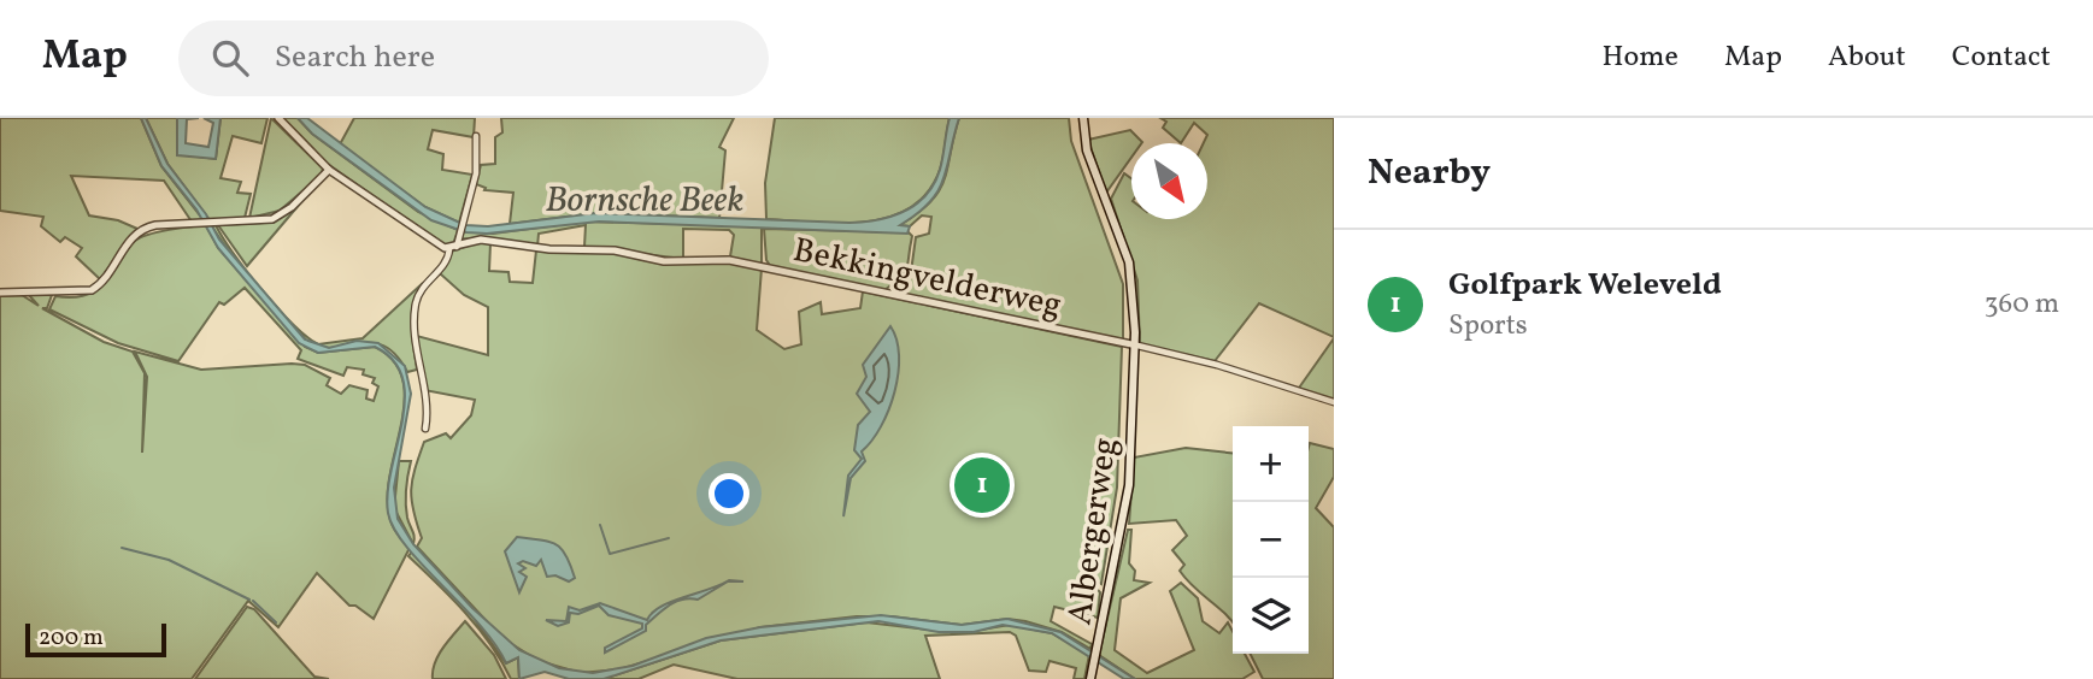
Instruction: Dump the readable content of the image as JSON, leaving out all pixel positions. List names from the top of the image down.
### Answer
{
  "streets": {
    "main road": ["Albergerweg"],
    "street": ["Bekkingvelderweg"]
  },
  "crossings": [
    ["Bekkingvelderweg", "Albergerweg"]
  ],
  "water": ["Bornsche Beek"],
  "scale_bar": "200 m",
  "north": "bottom right",
  "page": {
    "header": "Map",
    "search": "Search here",
    "nav": [
      "Home",
      "Map",
      "About",
      "Contact"
    ],
    "heading": "Nearby",
    "list": [
      {
        "mark": "1",
        "name": "Golfpark Weleveld",
        "note": "Sports",
        "value": "360 m"
      }
    ],
    "map_buttons": ["+", "−"],
    "pins": "1",
    "scale": "200 m"
  }
}
